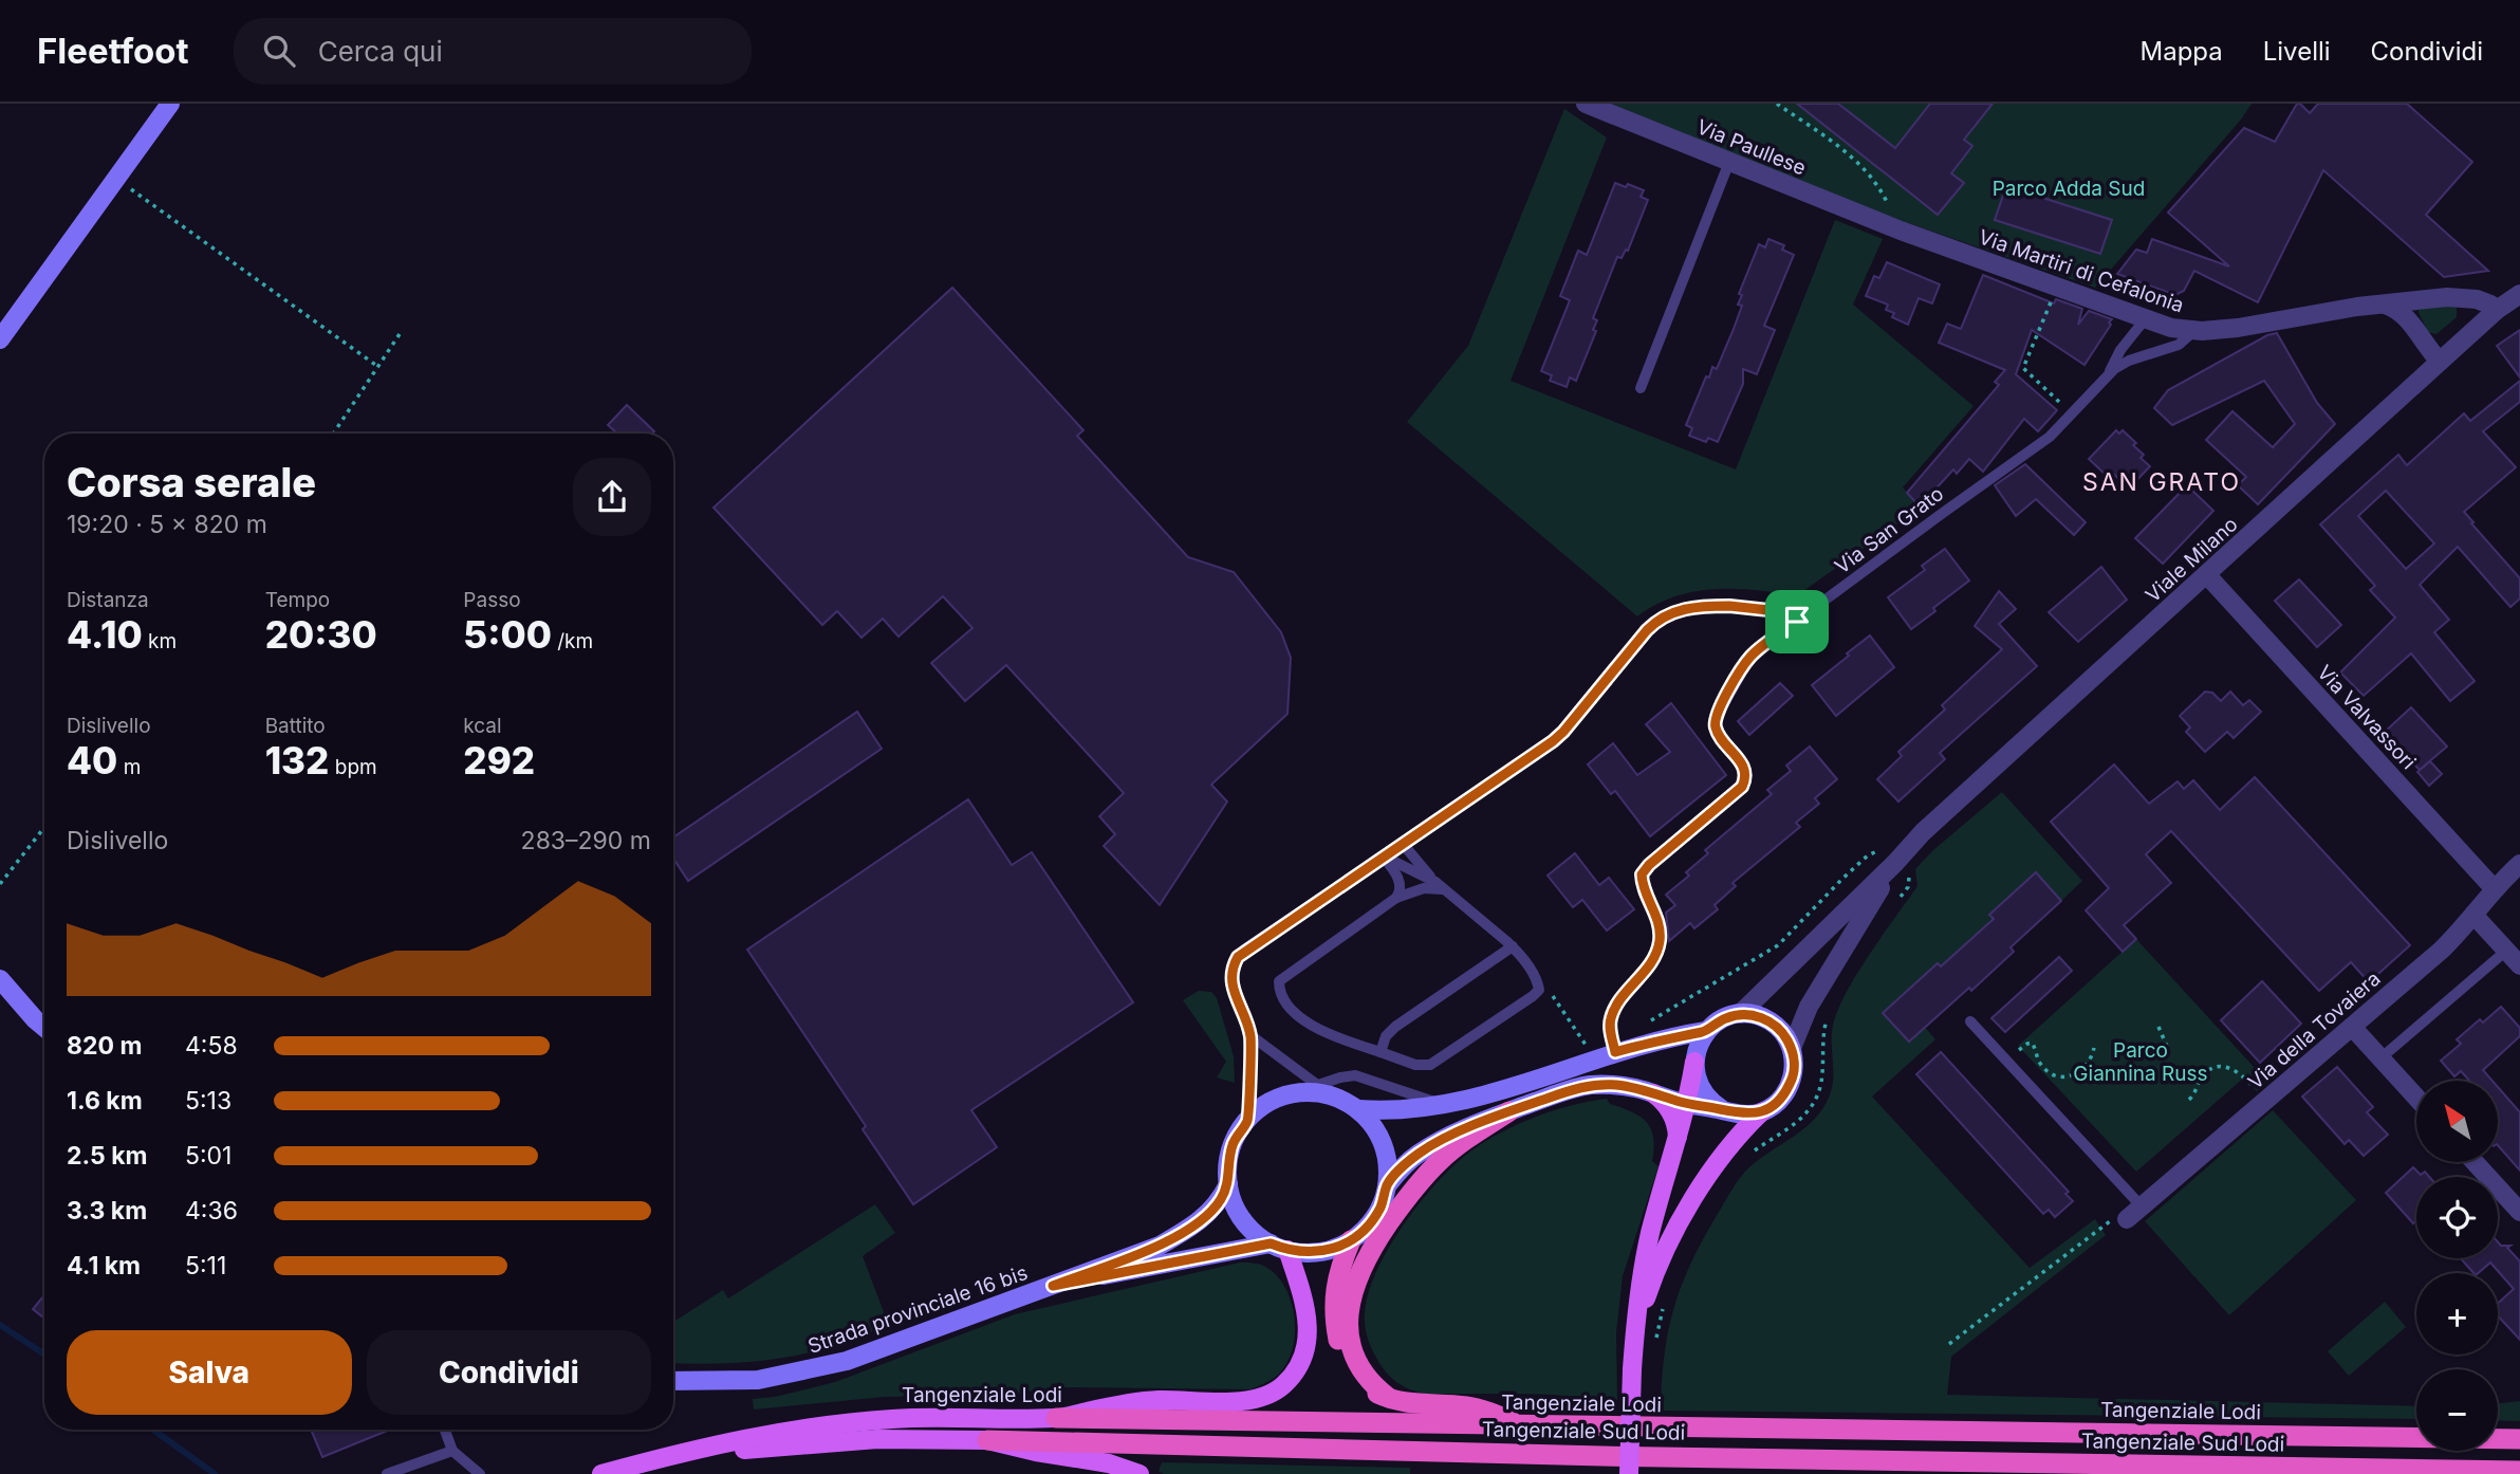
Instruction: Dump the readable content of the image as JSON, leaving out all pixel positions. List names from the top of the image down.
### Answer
{
  "streets": {
    "highway": ["Tangenziale Lodi", "Tangenziale Sud Lodi"],
    "main road": ["Strada provinciale 16 bis"],
    "street": [
      "Via Paullese",
      "Via Martiri di Cefalonia",
      "Viale Milano",
      "Via Valvassori",
      "Via della Tovaiera"
    ],
    "lane": ["Via San Grato"]
  },
  "crossings": [
    ["Via Paullese", "Via Martiri di Cefalonia"],
    ["Via Martiri di Cefalonia", "Via San Grato"],
    ["Via Martiri di Cefalonia", "Viale Milano"],
    ["Viale Milano", "Via Valvassori"],
    ["Via Valvassori", "Via della Tovaiera"],
    ["Tangenziale Lodi", "Tangenziale Sud Lodi"]
  ],
  "districts": ["SAN GRATO"],
  "parks": ["Parco Adda Sud", "Parco Giannina Russ"],
  "north": "top left",
  "page": {
    "header": "Fleetfoot",
    "search": "Cerca qui",
    "nav": ["Mappa", "Livelli", "Condividi"],
    "heading": ["Corsa serale", "19:20 · 5 × 820 m"],
    "stats": [
      ["Distanza", "4.10 km"],
      ["Tempo", "20:30"],
      ["Passo", "5:00 /km"],
      ["Dislivello", "40 m"],
      ["Battito", "132 bpm"],
      ["kcal", "292"]
    ],
    "chart": ["Dislivello", "283–290 m"],
    "list": [
      {
        "name": "820 m",
        "note": "4:58"
      },
      {
        "name": "1.6 km",
        "note": "5:13"
      },
      {
        "name": "2.5 km",
        "note": "5:01"
      },
      {
        "name": "3.3 km",
        "note": "4:36"
      },
      {
        "name": "4.1 km",
        "note": "5:11"
      }
    ],
    "map_buttons": ["+", "−"],
    "buttons": ["Salva", "Condividi"]
  }
}
